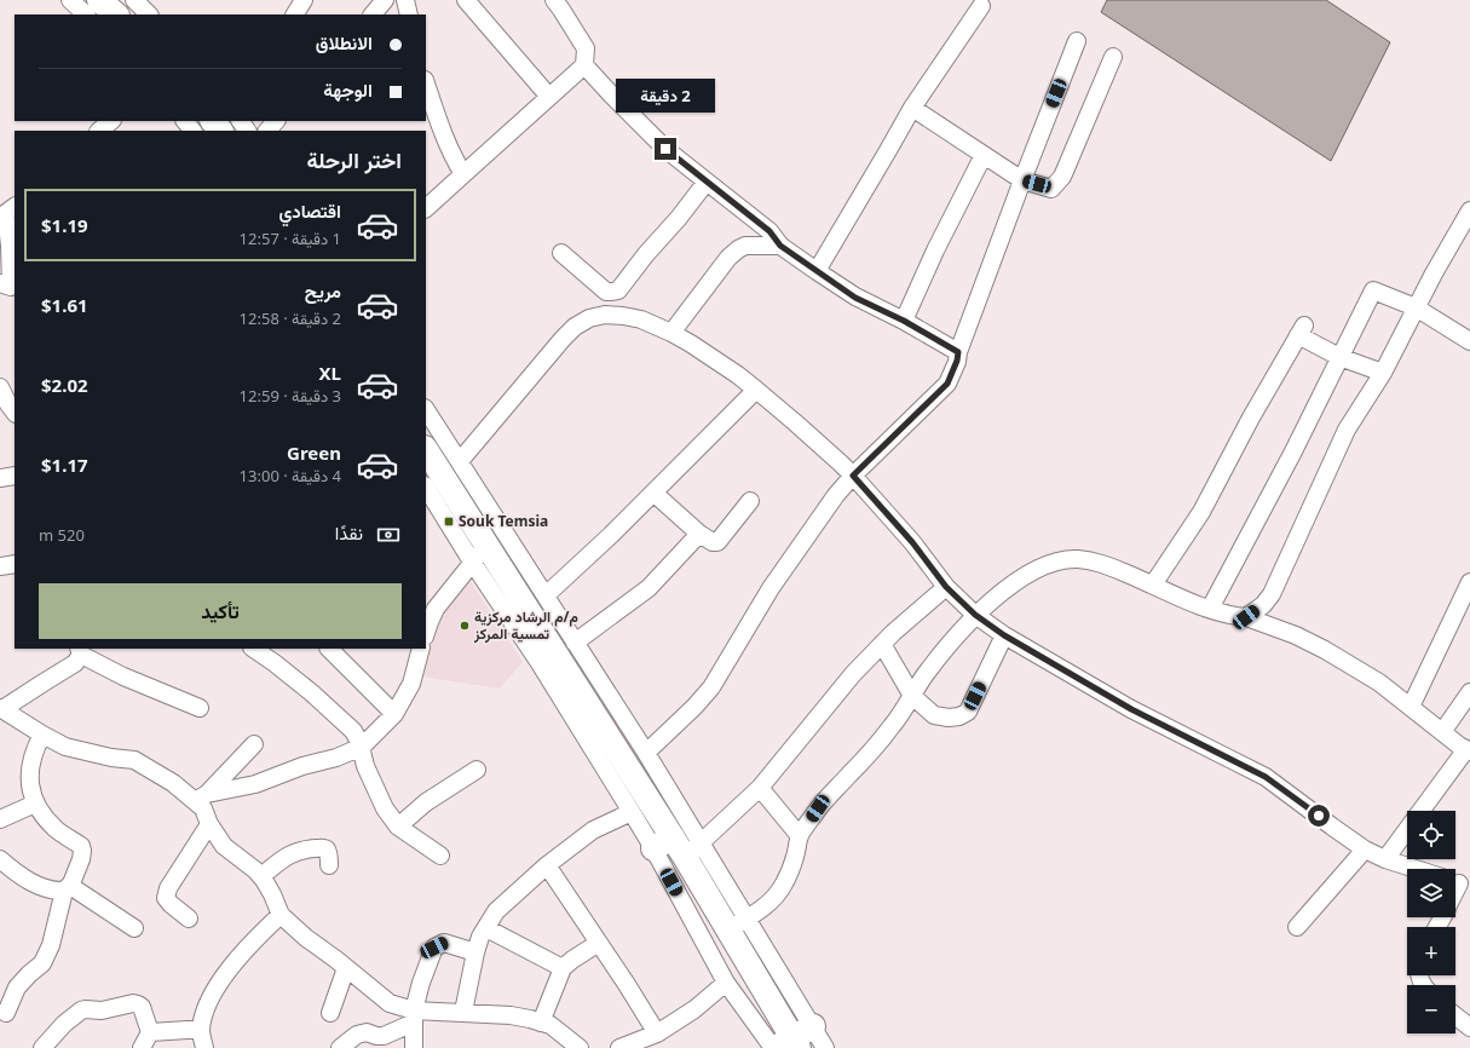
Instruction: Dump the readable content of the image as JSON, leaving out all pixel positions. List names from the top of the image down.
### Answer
{
  "places": {
    "transit": ["Souk Temsia"],
    "other": ["م/م الرشاد مركزية تمسية المركز"]
  },
  "page": {
    "banner": ["الانطلاق", "الوجهة"],
    "bubble": "2 دقيقة",
    "heading": "اختر الرحلة",
    "list": [
      {
        "name": "اقتصادي",
        "note": "1 دقيقة · 12:57",
        "value": "$1.19"
      },
      {
        "name": "مريح",
        "note": "2 دقيقة · 12:58",
        "value": "$1.61"
      },
      {
        "name": "XL",
        "note": "3 دقيقة · 12:59",
        "value": "$2.02"
      },
      {
        "name": "Green",
        "note": "4 دقيقة · 13:00",
        "value": "$1.17"
      }
    ],
    "pay": ["نقدًا", "520 m"],
    "buttons": "تأكيد",
    "map_buttons": ["+", "−"]
  }
}
